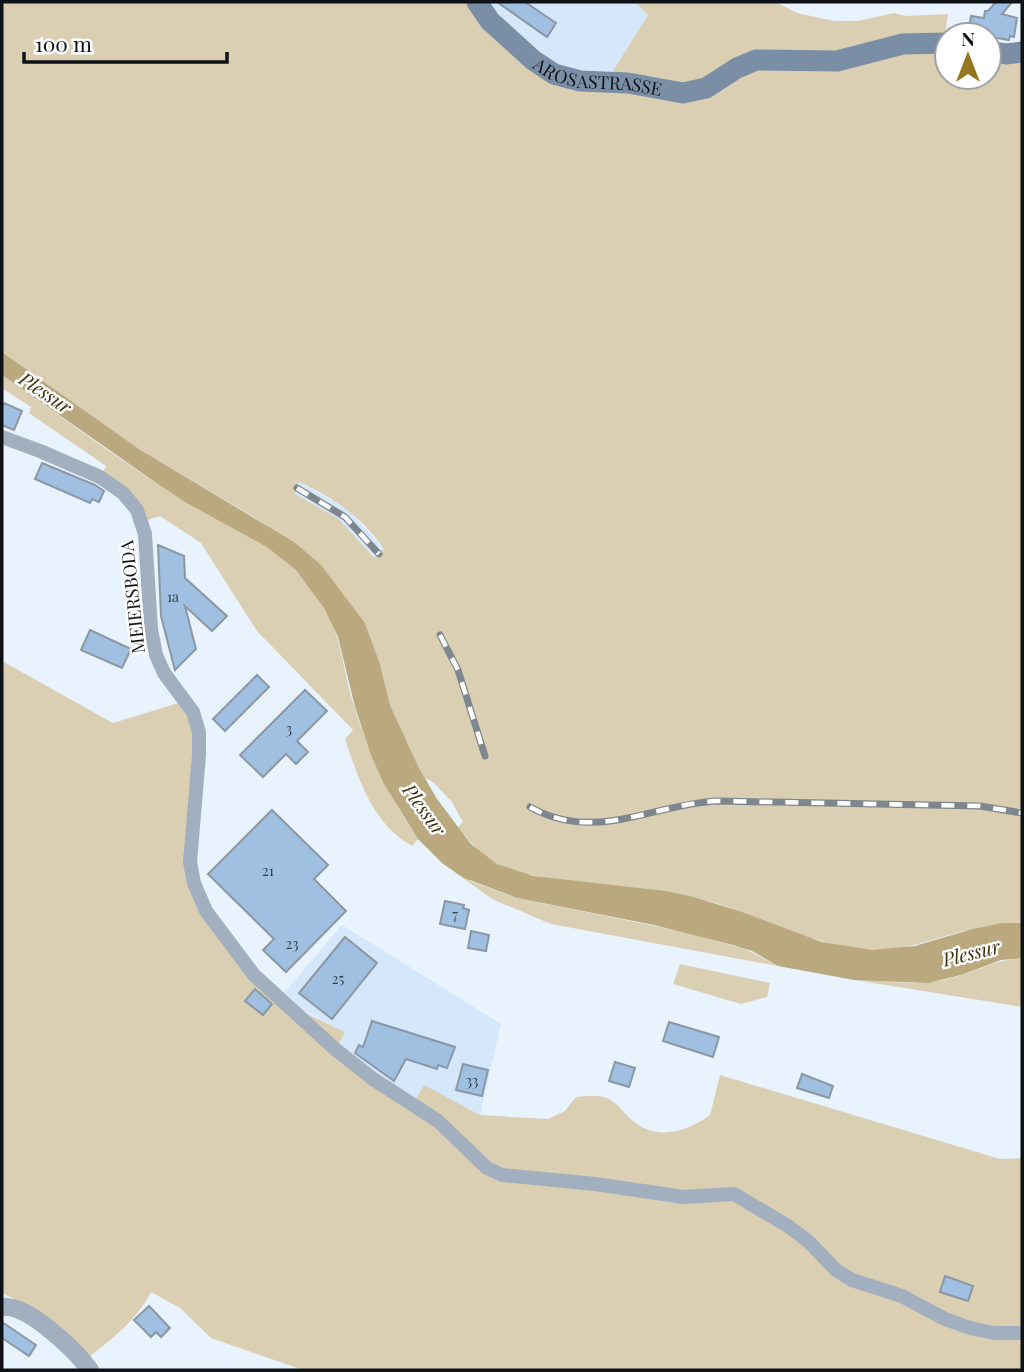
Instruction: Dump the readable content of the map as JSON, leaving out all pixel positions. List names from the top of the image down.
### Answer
{
  "streets": {
    "main road": ["AROSASTRASSE"],
    "street": ["MEIERSBODA"]
  },
  "water": ["Plessur"],
  "house_numbers": [
    "1a",
    "3",
    "21",
    "7",
    "23",
    "25",
    "33"
  ],
  "scale_bar": "100 m",
  "north": "top"
}
